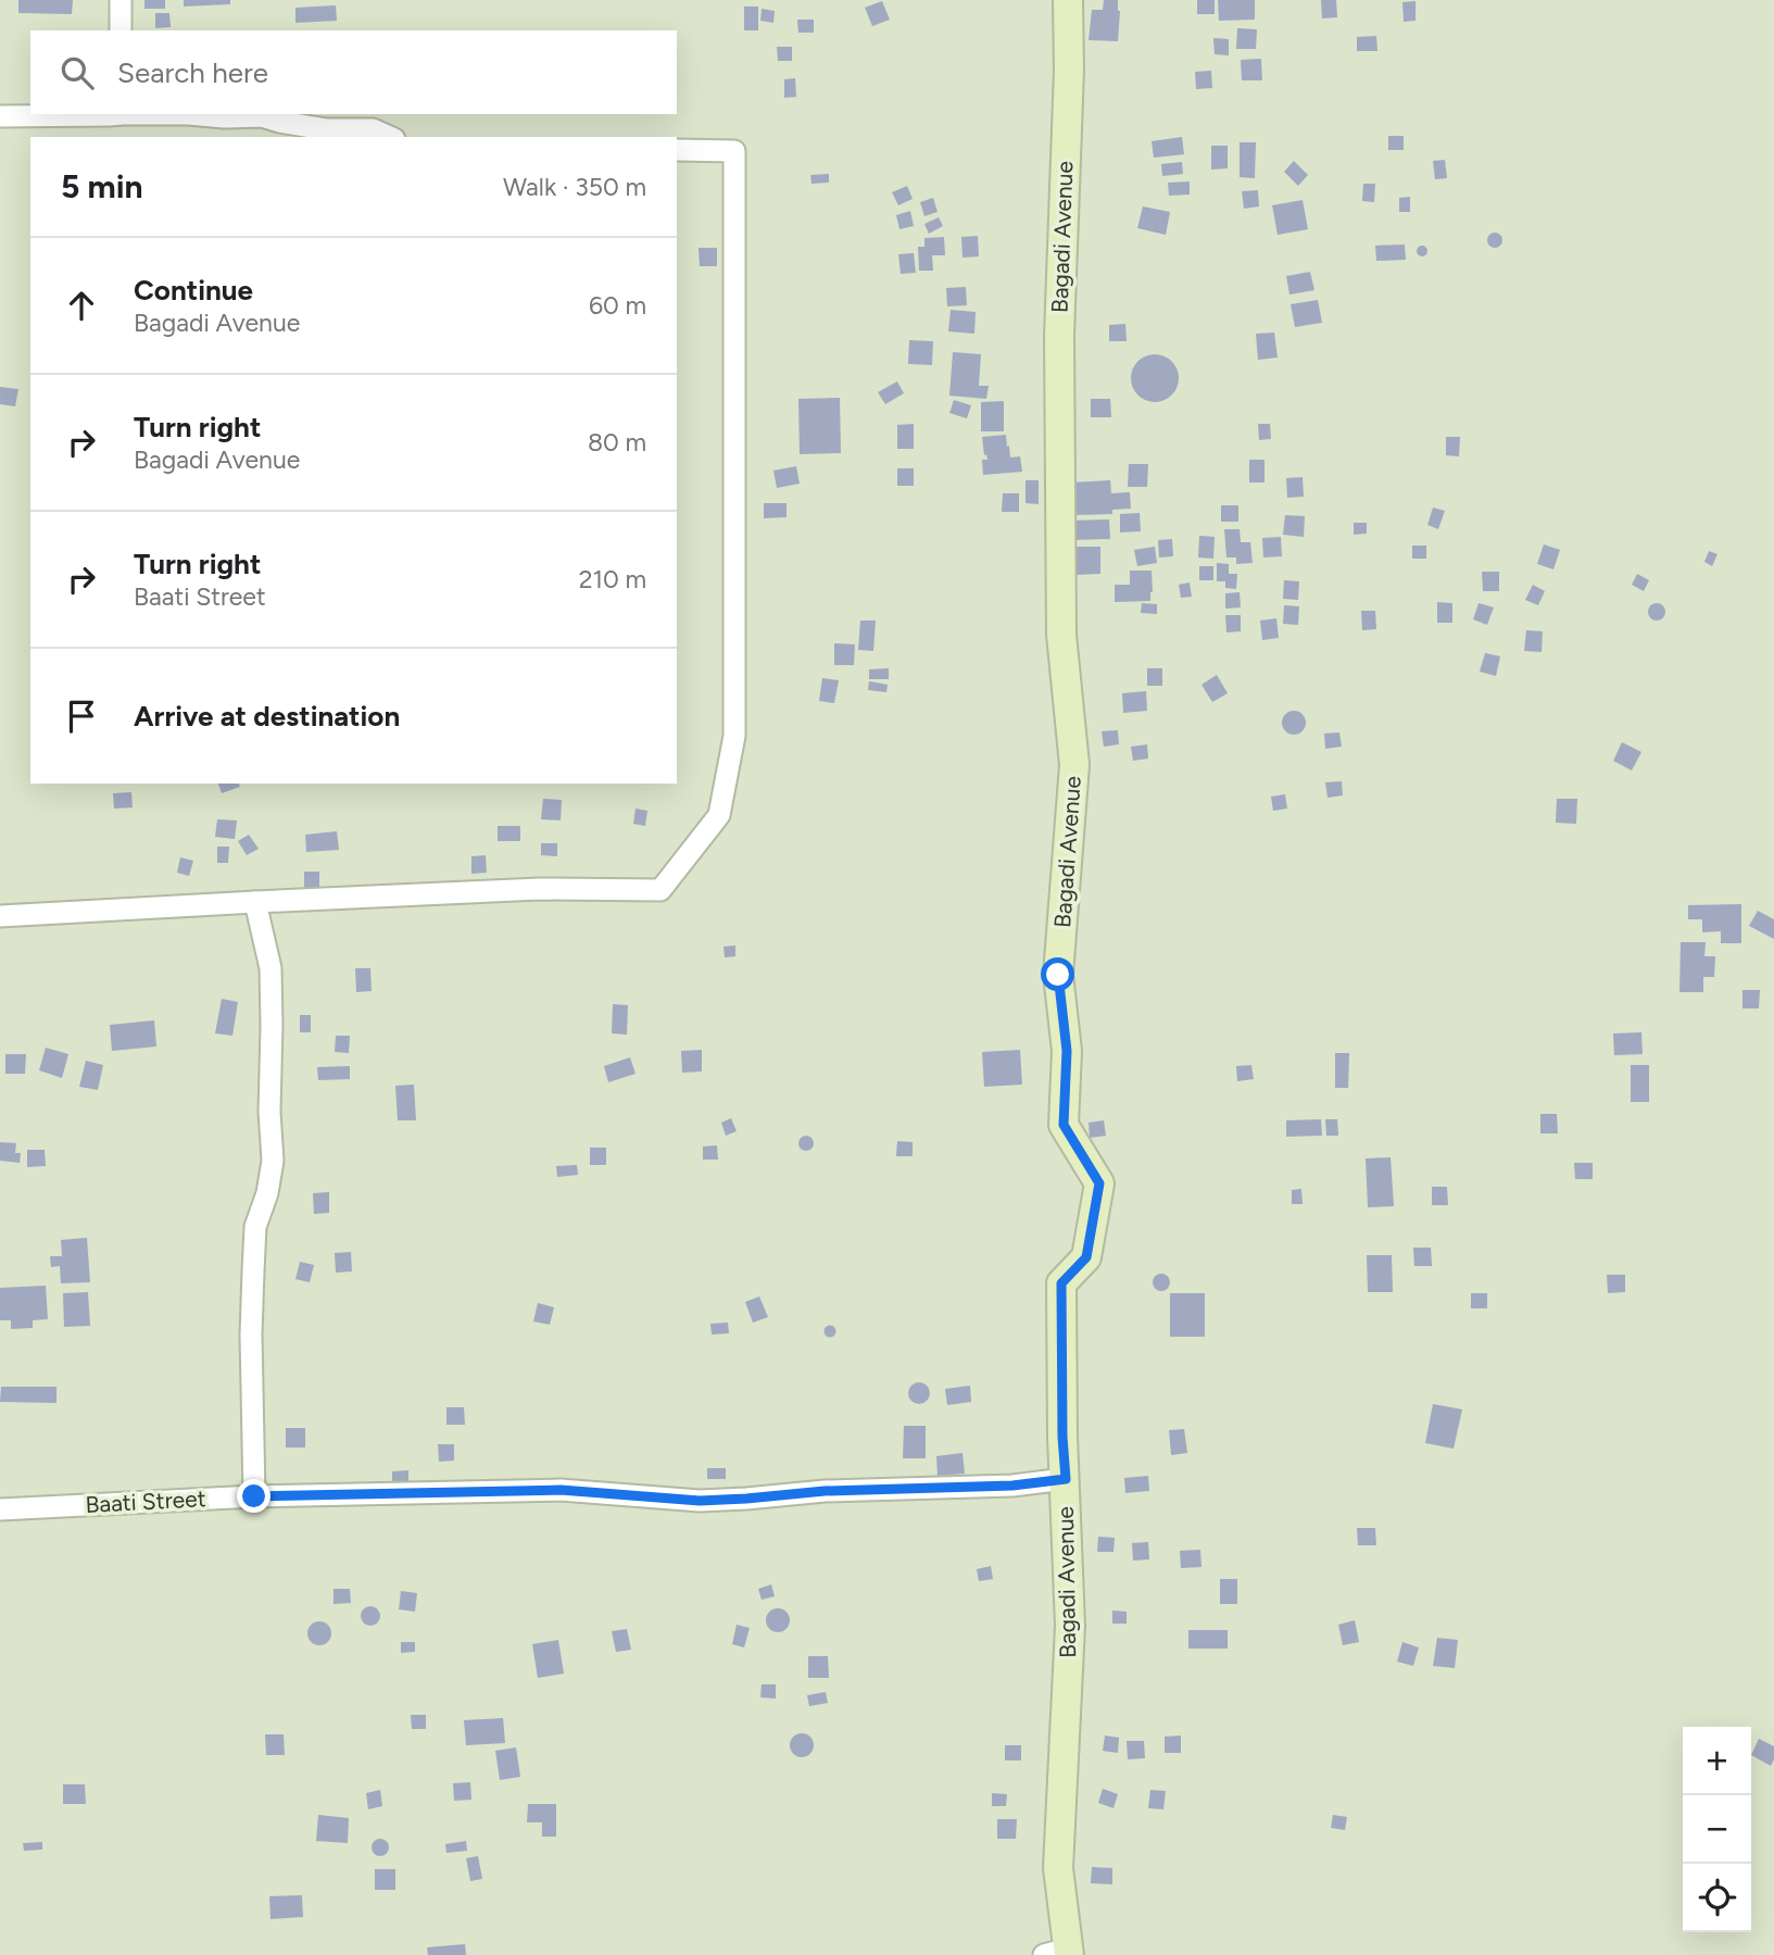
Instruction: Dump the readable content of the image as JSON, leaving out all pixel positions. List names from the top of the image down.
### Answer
{
  "streets": {
    "street": ["Bagadi Avenue", "Baati Street"]
  },
  "crossings": [
    ["Bagadi Avenue", "Baati Street"]
  ],
  "page": {
    "search": "Search here",
    "heading": ["5 min", "Walk · 350 m"],
    "list": [
      ["Continue", "Bagadi Avenue", "60 m"],
      ["Turn right", "Bagadi Avenue", "80 m"],
      ["Turn right", "Baati Street", "210 m"],
      "Arrive at destination"
    ],
    "map_buttons": ["+", "−"]
  }
}
